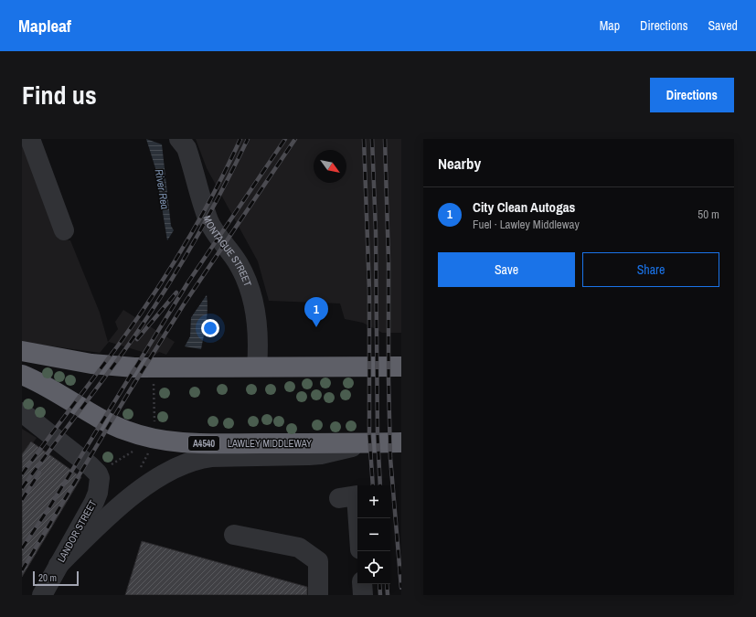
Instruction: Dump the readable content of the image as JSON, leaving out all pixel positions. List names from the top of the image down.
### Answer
{
  "streets": {
    "highway": ["A4540", "LAWLEY MIDDLEWAY"],
    "street": ["MONTAGUE STREET", "LANDOR STREET"]
  },
  "water": ["River Rea"],
  "scale_bar": "20 m",
  "north": "bottom right",
  "page": {
    "header": "Mapleaf",
    "nav": ["Map", "Directions", "Saved"],
    "title": "Find us",
    "buttons": [
      "Directions",
      ["Save", "Share"]
    ],
    "heading": "Nearby",
    "list": [
      {
        "mark": "1",
        "name": "City Clean Autogas",
        "note": "Fuel · Lawley Middleway",
        "value": "50 m"
      }
    ],
    "pins": "1",
    "map_buttons": ["+", "−"],
    "scale": "20 m"
  }
}
